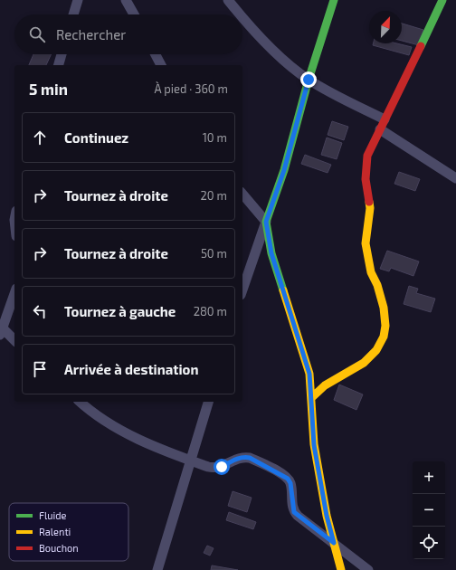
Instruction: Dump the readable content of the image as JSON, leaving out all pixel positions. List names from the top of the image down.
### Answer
{
  "legend": ["Fluide", "Ralenti", "Bouchon"],
  "north": "top right",
  "page": {
    "search": "Rechercher",
    "heading": ["5 min", "À pied · 360 m"],
    "list": [
      ["Continuez", "10 m"],
      ["Tournez à droite", "20 m"],
      ["Tournez à droite", "50 m"],
      ["Tournez à gauche", "280 m"],
      "Arrivée à destination"
    ],
    "map_buttons": ["+", "−"]
  }
}
